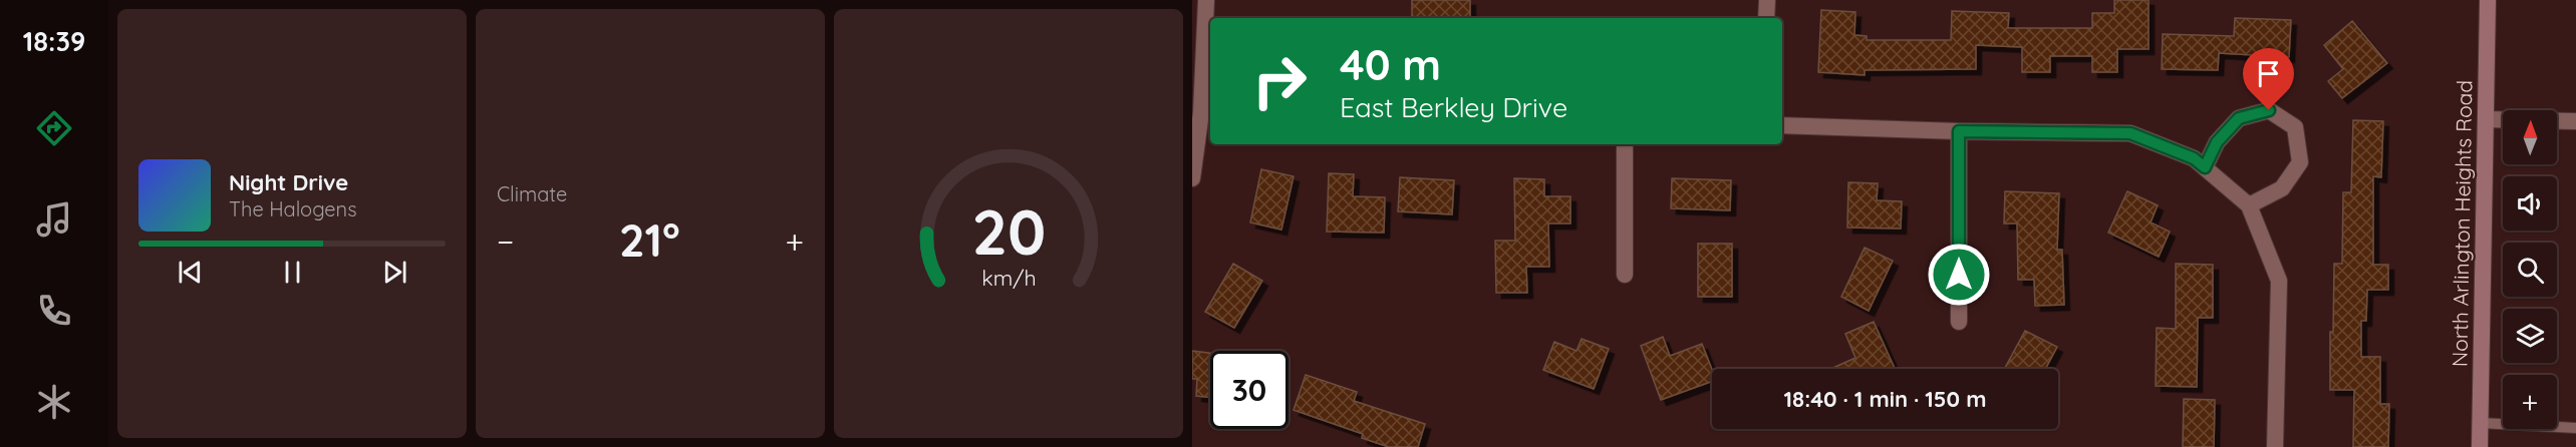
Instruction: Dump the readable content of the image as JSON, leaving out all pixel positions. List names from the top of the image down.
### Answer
{
  "streets": {
    "main road": ["North Arlington Heights Road"]
  },
  "north": "top",
  "page": {
    "tabs": "18:39",
    "tile": "Climate",
    "turn": ["40 m", "East Berkley Drive"],
    "map_buttons": "+",
    "song": ["Night Drive", "The Halogens"],
    "heat": ["−", "21°", "+"],
    "limit": "30",
    "trip": "18:40 · 1 min · 150 m",
    "gauge": ["20", "km/h"]
  }
}
